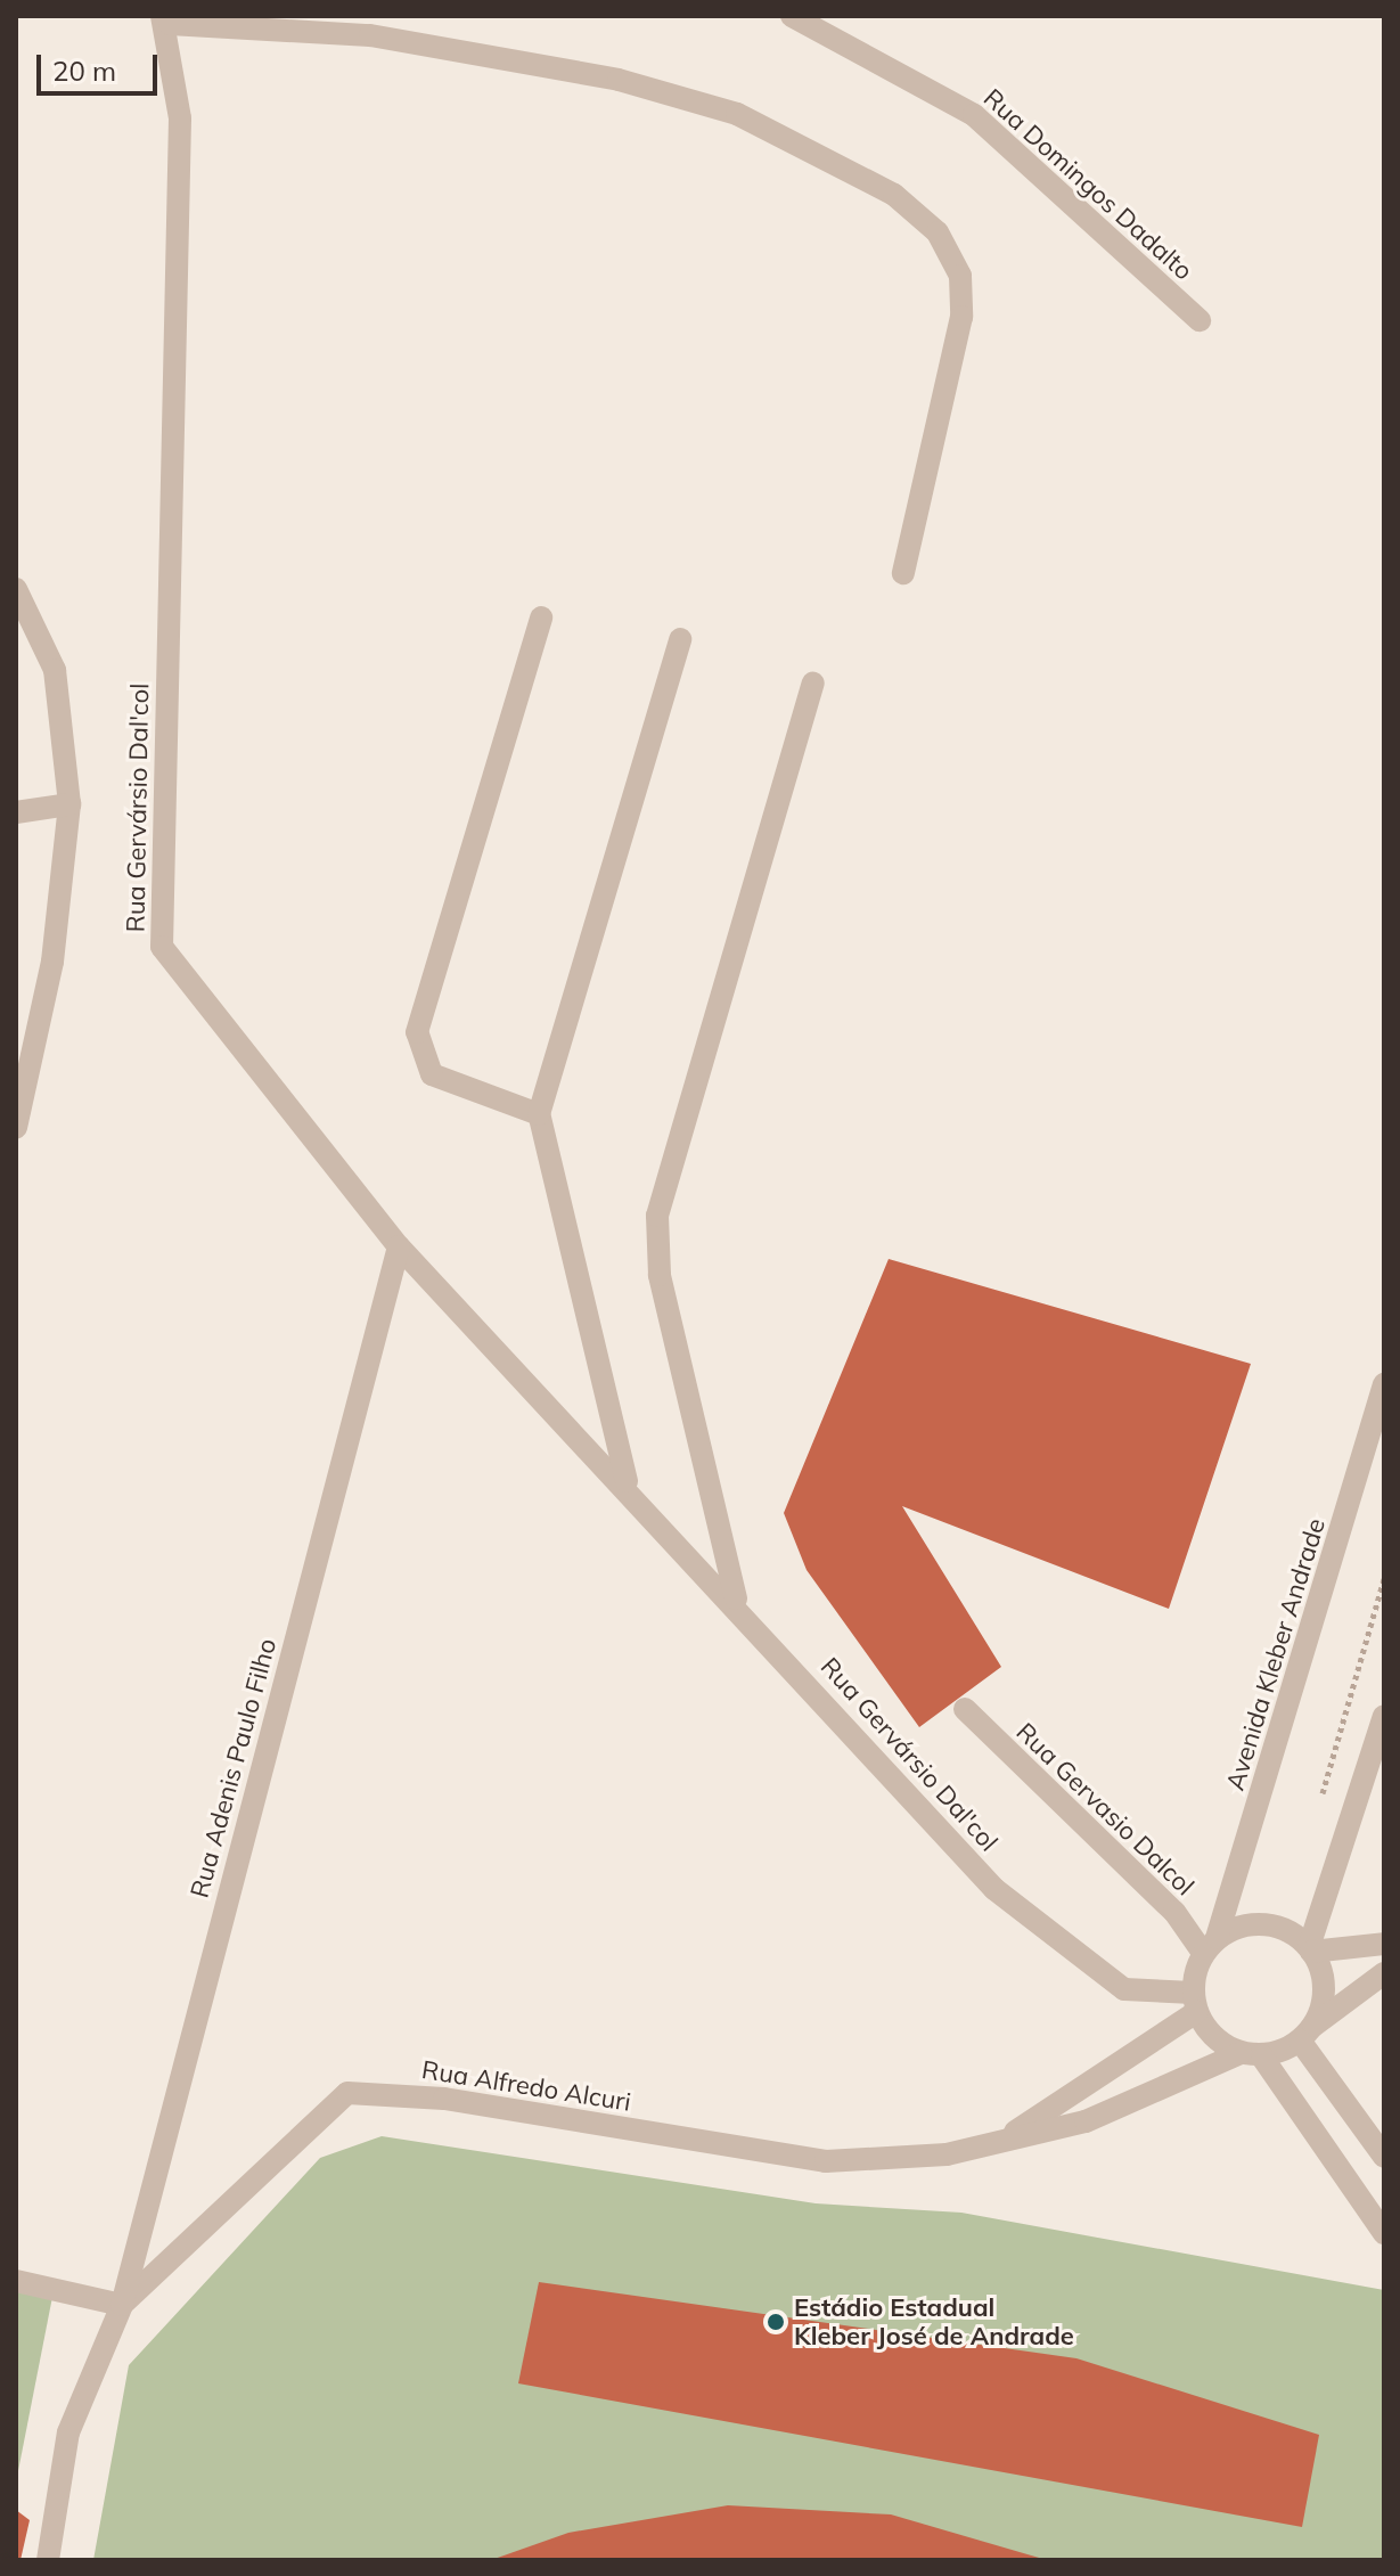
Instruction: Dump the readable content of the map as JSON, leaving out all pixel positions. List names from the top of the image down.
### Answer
{
  "streets": {
    "street": [
      "Rua Domingos Dadalto",
      "Rua Gervársio Dal'col",
      "Avenida Kleber Andrade",
      "Rua Adenis Paulo Filho",
      "Rua Gervasio Dalcol",
      "Rua Alfredo Alcuri"
    ]
  },
  "crossings": [
    ["Rua Gervársio Dal'col", "Avenida Kleber Andrade"],
    ["Rua Gervársio Dal'col", "Rua Adenis Paulo Filho"],
    ["Rua Gervársio Dal'col", "Rua Gervasio Dalcol"],
    ["Rua Gervársio Dal'col", "Rua Alfredo Alcuri"],
    ["Avenida Kleber Andrade", "Rua Gervasio Dalcol"],
    ["Avenida Kleber Andrade", "Rua Alfredo Alcuri"],
    ["Rua Adenis Paulo Filho", "Rua Alfredo Alcuri"],
    ["Rua Gervasio Dalcol", "Rua Alfredo Alcuri"]
  ],
  "places": ["Estádio Estadual Kleber José de Andrade"],
  "scale_bar": "20 m"
}
